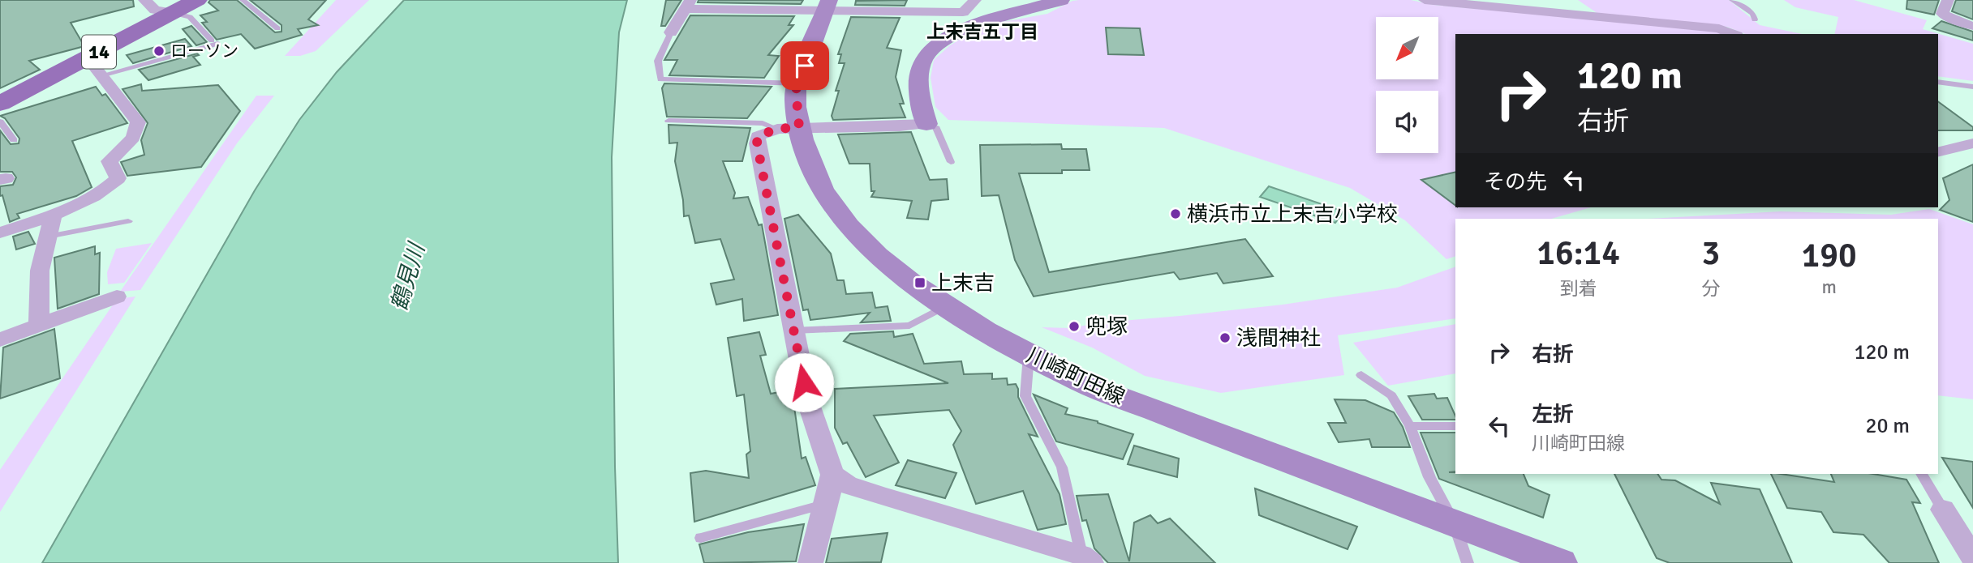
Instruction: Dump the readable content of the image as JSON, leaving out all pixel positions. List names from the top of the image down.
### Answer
{
  "streets": {
    "main road": ["14", "川崎町田線"]
  },
  "districts": ["上末吉五丁目"],
  "water": ["鶴見川"],
  "places": {
    "other": [
      "ローソン",
      "横浜市立上末吉小学校",
      "兜塚",
      "浅間神社"
    ],
    "transit": ["上末吉"]
  },
  "north": "bottom left",
  "page": {
    "turn": ["120 m", "右折"],
    "then": "その先",
    "eta": [
      "16:14",
      "到着",
      "3",
      "分",
      "190",
      "m"
    ],
    "list": [
      {
        "name": "右折",
        "value": "120 m"
      },
      {
        "name": "左折",
        "note": "川崎町田線",
        "value": "20 m"
      }
    ]
  }
}
